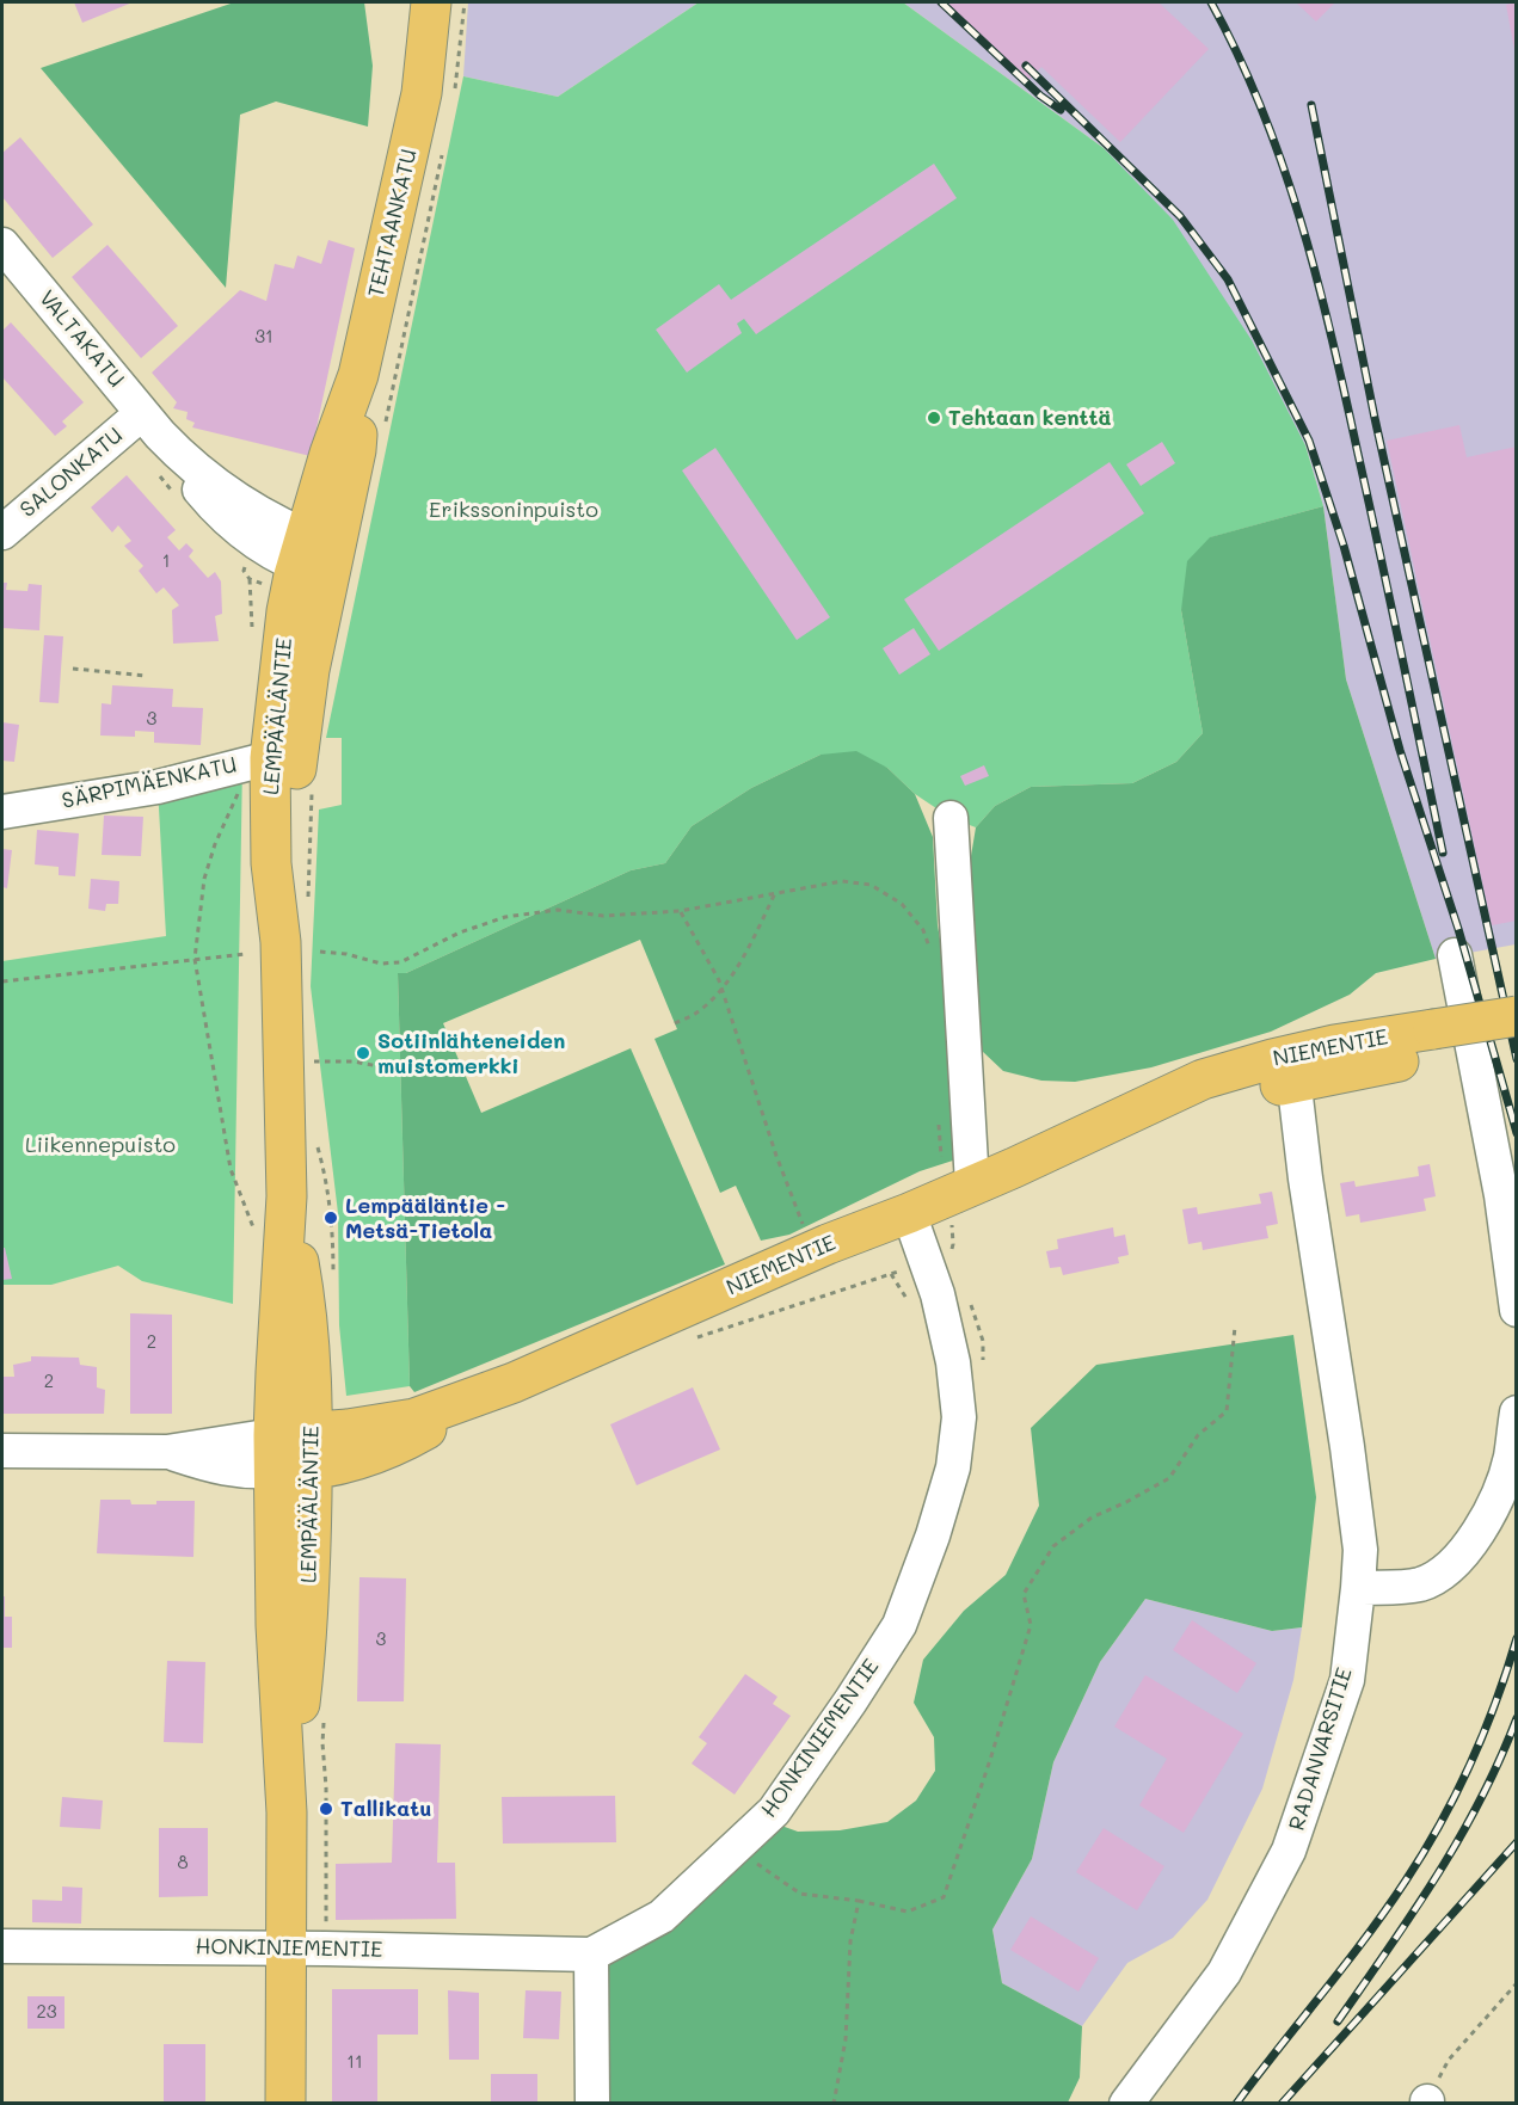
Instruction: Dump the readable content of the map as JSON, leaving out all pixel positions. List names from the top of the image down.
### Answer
{
  "streets": {
    "main road": ["TEHTAANKATU", "LEMPÄÄLÄNTIE", "NIEMENTIE"],
    "street": [
      "VALTAKATU",
      "SALONKATU",
      "SÄRPIMÄENKATU",
      "HONKINIEMENTIE",
      "RADANVARSITIE"
    ]
  },
  "crossings": [
    ["TEHTAANKATU", "VALTAKATU"],
    ["TEHTAANKATU", "LEMPÄÄLÄNTIE"],
    ["VALTAKATU", "SALONKATU"],
    ["VALTAKATU", "LEMPÄÄLÄNTIE"],
    ["LEMPÄÄLÄNTIE", "SÄRPIMÄENKATU"],
    ["LEMPÄÄLÄNTIE", "NIEMENTIE"],
    ["LEMPÄÄLÄNTIE", "HONKINIEMENTIE"],
    ["NIEMENTIE", "HONKINIEMENTIE"],
    ["NIEMENTIE", "RADANVARSITIE"]
  ],
  "parks": ["Erikssoninpuisto", "Liikennepuisto"],
  "places": [
    "Tehtaan kenttä",
    "Sotiinlähteneiden muistomerkki",
    "Lempääläntie - Metsä-Tietola",
    "Tallikatu"
  ],
  "house_numbers": [
    "31",
    "1",
    "3",
    "2",
    "2",
    "3",
    "8",
    "23",
    "11"
  ]
}
